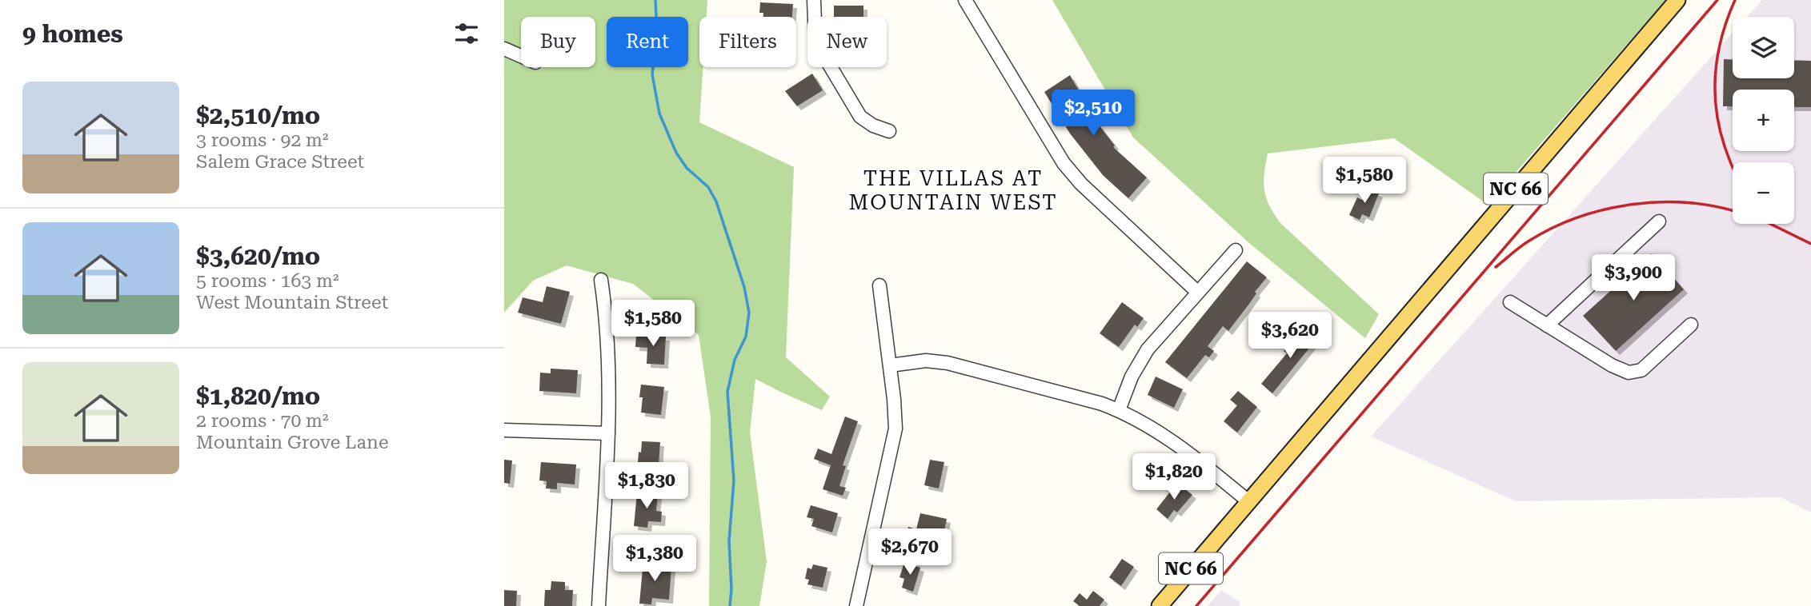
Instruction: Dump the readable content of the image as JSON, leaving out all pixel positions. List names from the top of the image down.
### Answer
{
  "streets": {
    "main road": ["NC 66"]
  },
  "districts": ["THE VILLAS AT MOUNTAIN WEST"],
  "page": {
    "heading": "9 homes",
    "map_buttons": ["+", "−"],
    "chip": [
      "Buy",
      "Rent",
      "Filters",
      "New"
    ],
    "list": [
      {
        "name": "$2,510/mo",
        "note": "3 rooms · 92 m² · Salem Grace Street"
      },
      {
        "name": "$3,620/mo",
        "note": "5 rooms · 163 m² · West Mountain Street"
      },
      {
        "name": "$1,820/mo",
        "note": "2 rooms · 70 m² · Mountain Grove Lane"
      }
    ],
    "price": [
      "$2,510",
      "$1,580",
      "$3,900",
      "$1,580",
      "$3,620",
      "$1,820",
      "$1,830",
      "$2,670",
      "$1,380"
    ]
  }
}
